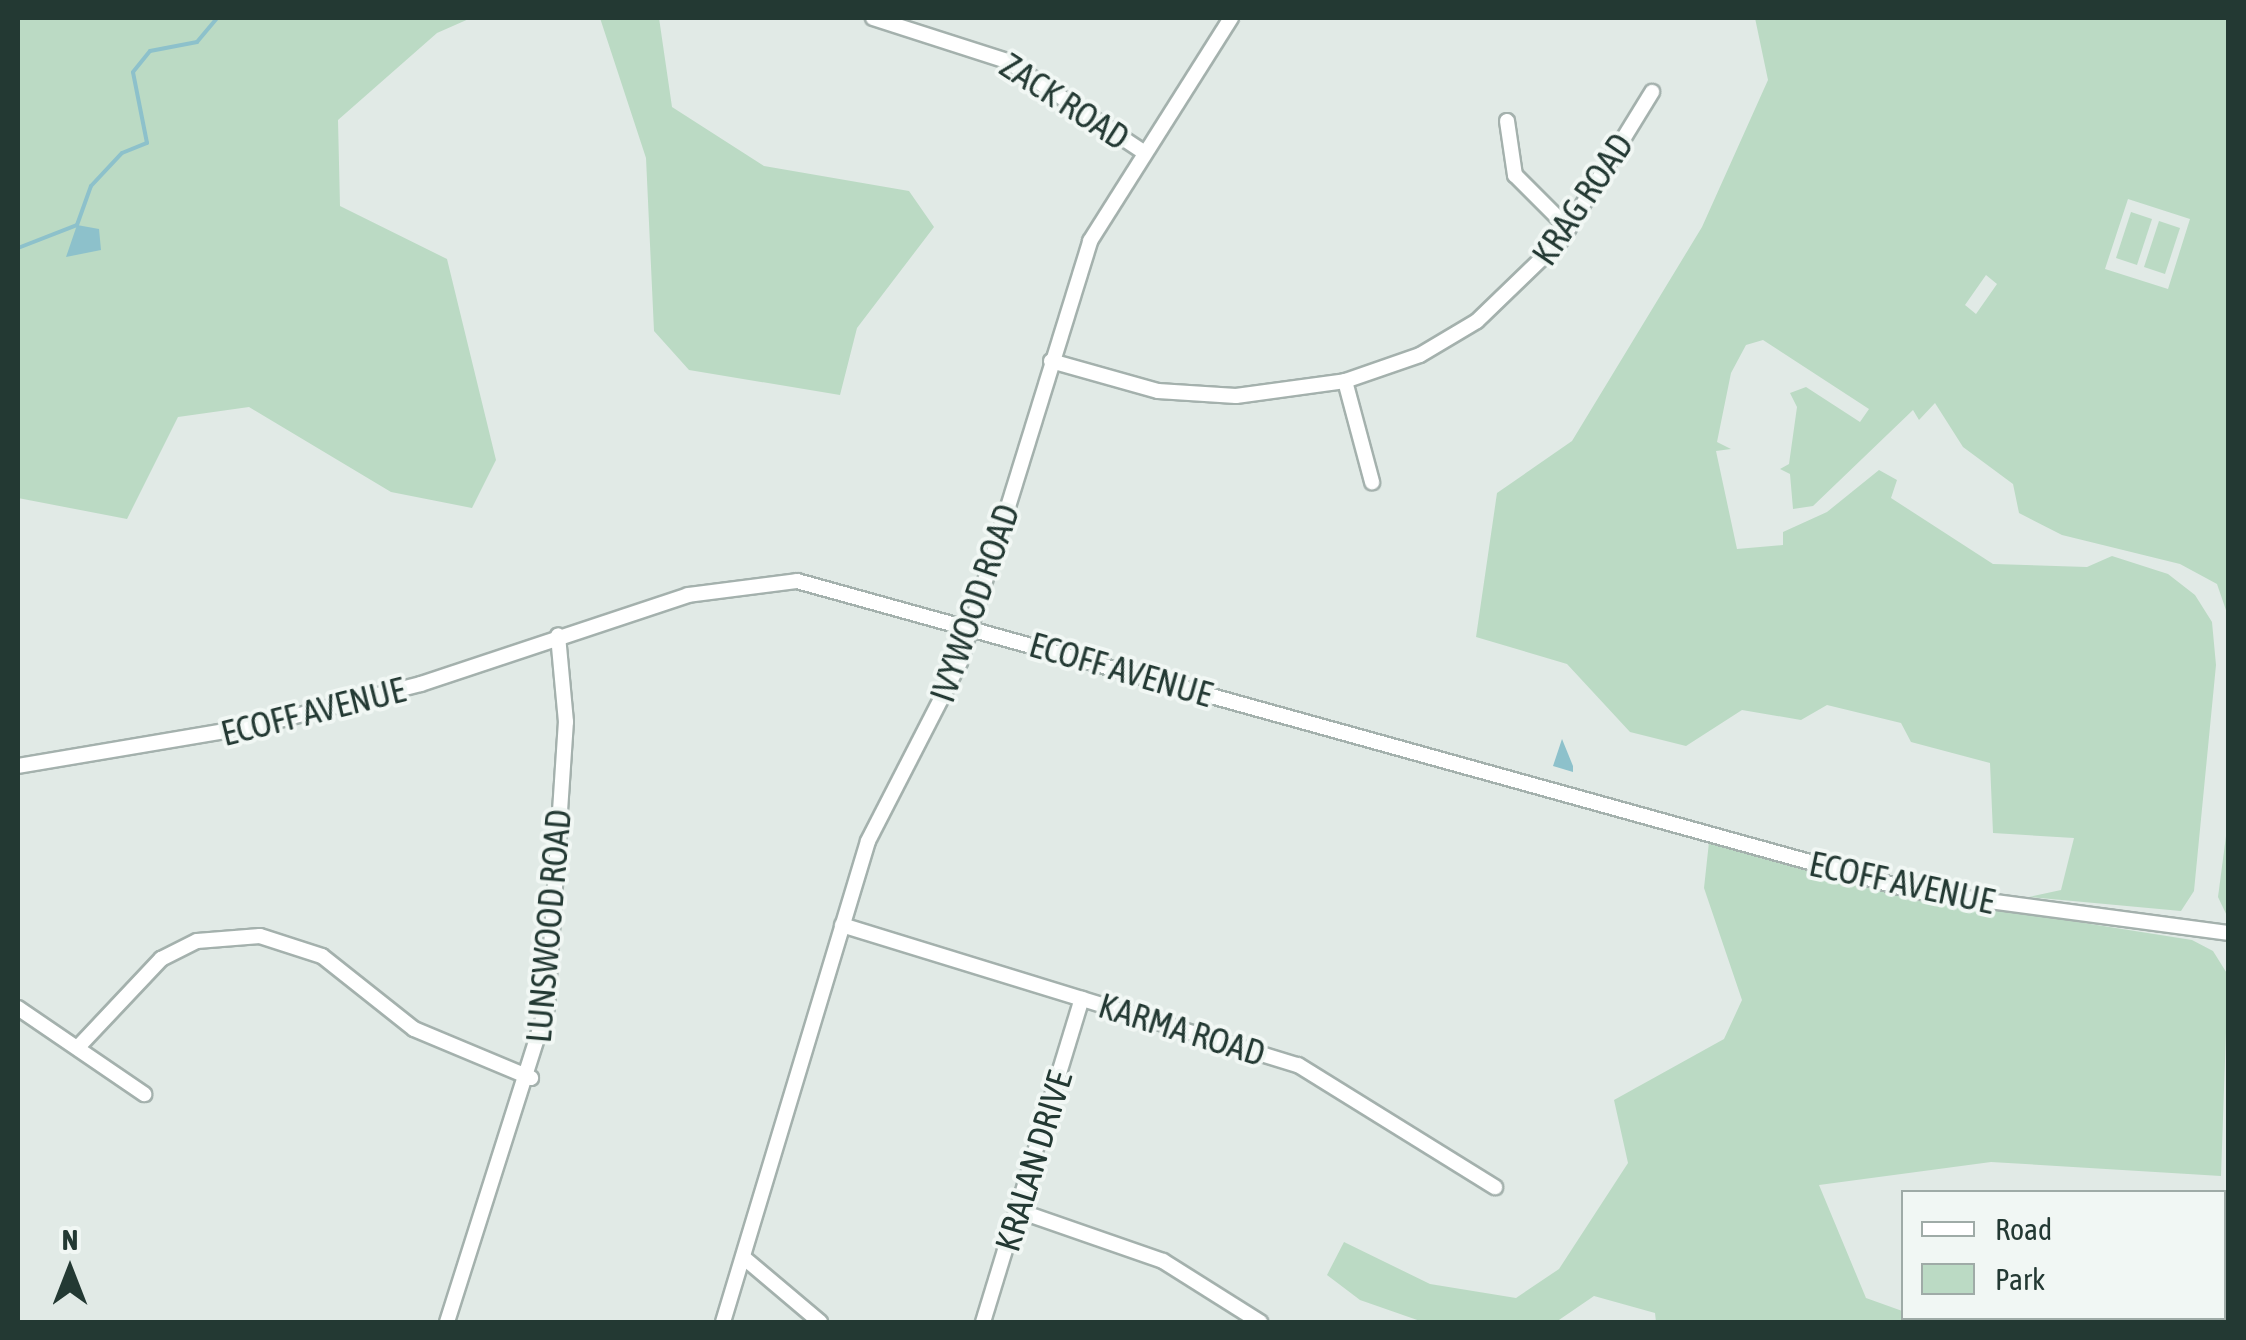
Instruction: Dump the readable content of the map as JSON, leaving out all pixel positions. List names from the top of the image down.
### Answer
{
  "streets": {
    "street": [
      "ZACK ROAD",
      "KRAG ROAD",
      "IVYWOOD ROAD",
      "ECOFF AVENUE",
      "LUNSWOOD ROAD",
      "KARMA ROAD",
      "KRALAN DRIVE"
    ]
  },
  "crossings": [
    ["ZACK ROAD", "IVYWOOD ROAD"],
    ["KRAG ROAD", "IVYWOOD ROAD"],
    ["IVYWOOD ROAD", "ECOFF AVENUE"],
    ["IVYWOOD ROAD", "KARMA ROAD"],
    ["ECOFF AVENUE", "LUNSWOOD ROAD"],
    ["KARMA ROAD", "KRALAN DRIVE"]
  ],
  "legend": ["Road", "Park"],
  "north": "top"
}
